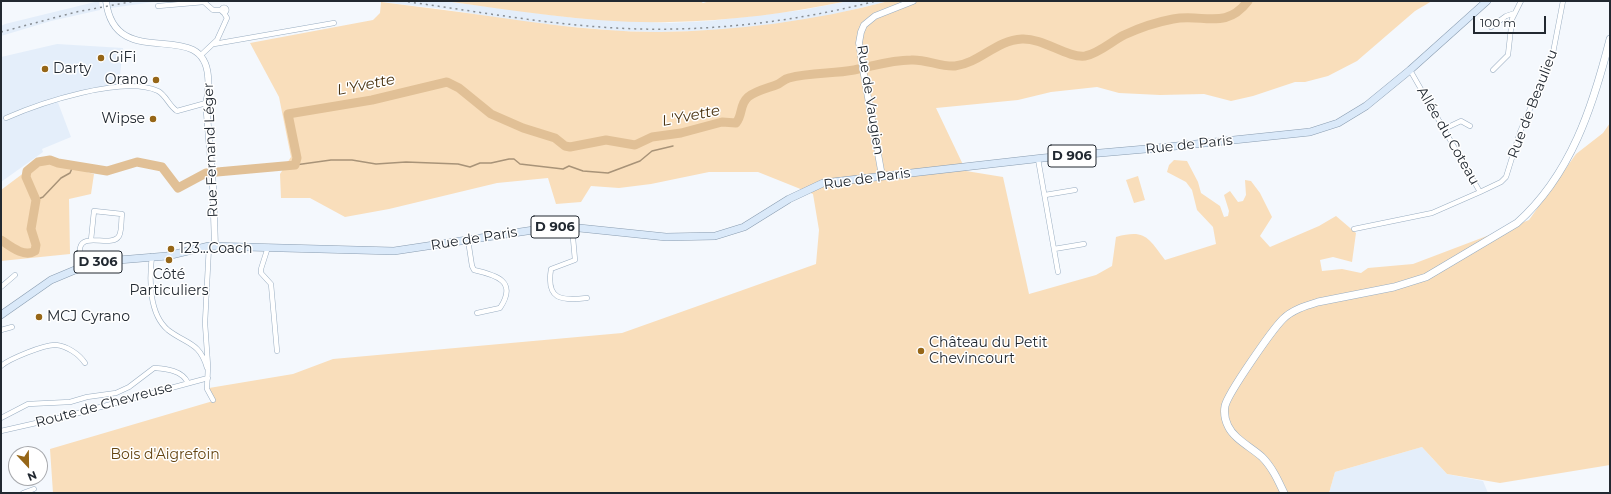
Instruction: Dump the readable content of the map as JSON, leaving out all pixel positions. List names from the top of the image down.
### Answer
{
  "streets": {
    "main road": ["Rue de Paris", "D 906", "D 306"],
    "street": [
      "Rue de Vaugien",
      "Rue de Beaulieu",
      "Allée du Coteau",
      "Rue Fernand Léger",
      "Route de Chevreuse"
    ]
  },
  "crossings": [
    ["Rue de Vaugien", "Rue de Paris"],
    ["Rue de Beaulieu", "Allée du Coteau"],
    ["Allée du Coteau", "Rue de Paris"],
    ["Rue de Paris", "Rue Fernand Léger"],
    ["Rue de Paris", "D 306"],
    ["Rue Fernand Léger", "D 306"]
  ],
  "water": ["L'Yvette"],
  "parks": ["Bois d'Aigrefoin"],
  "places": [
    "GiFi",
    "Darty",
    "Orano",
    "Wipse",
    "123...Coach",
    "Côté Particuliers",
    "MCJ Cyrano",
    "Château du Petit Chevincourt"
  ],
  "scale_bar": "100 m",
  "north": "bottom"
}
